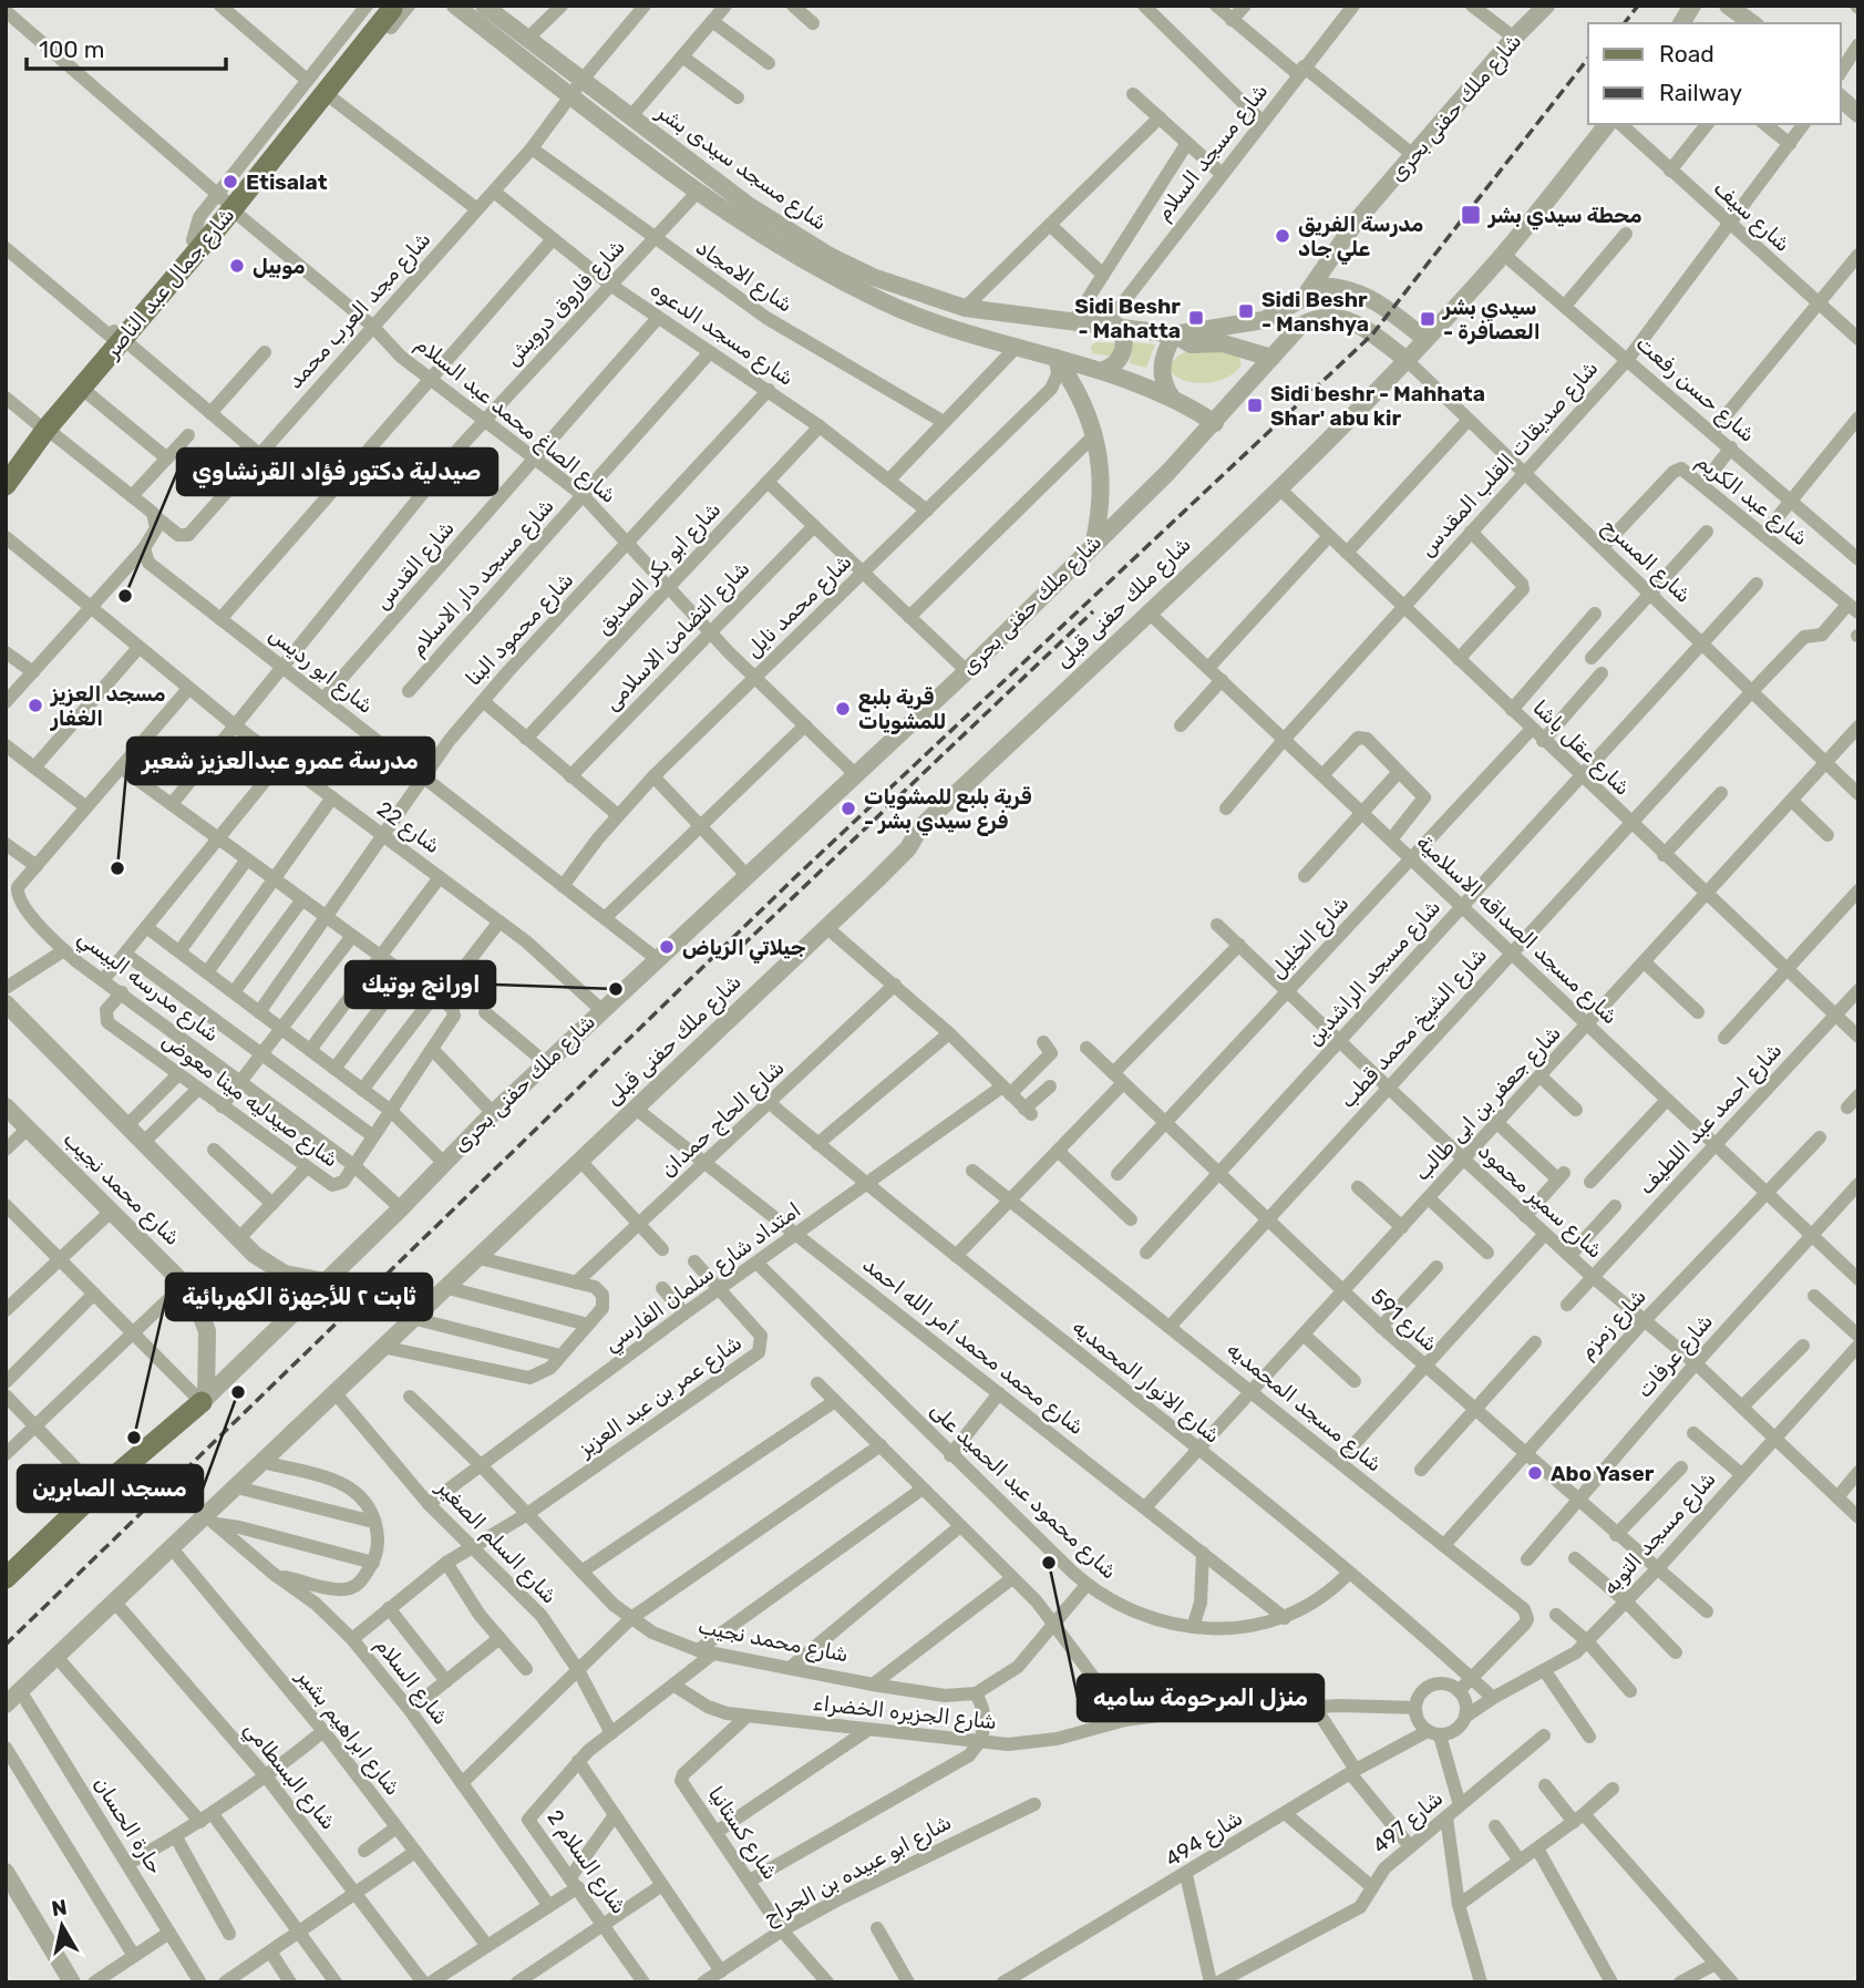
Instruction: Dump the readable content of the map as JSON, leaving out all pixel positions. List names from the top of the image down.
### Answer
{
  "streets": {
    "main road": ["شارع ملك حفنى بحرى", "شارع جمال عبد الناصر"],
    "street": [
      "شارع مسجد السلام",
      "شارع مسجد سيدى بشر",
      "شارع سيف",
      "شارع الامجاد",
      "شارع فاروق درويش",
      "شارع مجد العرب محمد",
      "شارع مسجد الدعوه",
      "شارع حسن رفعت",
      "شارع الصاغ محمد عبد السلام",
      "شارع صديقات القلب المقدس",
      "شارع عبد الكريم",
      "شارع المسرح",
      "شارع القدس",
      "شارع ابو بكر الصديق",
      "شارع مسجد دار الاسلام",
      "شارع ملك حفنى قبلى",
      "شارع محمد نايل",
      "شارع محمود البنا",
      "شارع التضامن الاسلامى",
      "شارع ابو رديس",
      "شارع عقل باشا",
      "شارع 22",
      "شارع مسجد الصداقه الاسلامية",
      "شارع الخليل",
      "شارع مسجد الراشدين",
      "شارع مدرسه البيسي",
      "شارع الشيخ محمد قطب",
      "شارع صيدليه مينا معوض",
      "شارع جعفر بن ابى طالب",
      "شارع الحاج حمدان",
      "شارع احمد عبد اللطيف",
      "شارع محمد نجيب",
      "شارع سمير محمود",
      "امتداد شارع سلمان الفارسي",
      "شارع 591",
      "شارع زمزم",
      "شارع محمد محمد أمر الله احمد",
      "شارع عرفات",
      "شارع الانوار المحمديه",
      "شارع عمر بن عبد العزيز",
      "شارع مسجد المحمديه",
      "شارع محمود عبد الحميد على",
      "شارع مسجد التوبه",
      "شارع السلم الصغير",
      "شارع السلام",
      "شارع الجزيره الخضراء",
      "شارع ابراهيم بشير",
      "شارع البسطامي",
      "شارع 497",
      "حارة الحسان",
      "شارع كستانيا",
      "شارع 494",
      "شارع السلام 2",
      "شارع ابو عبيده بن الجراح"
    ]
  },
  "crossings": [
    ["شارع ملك حفنى بحرى", "شارع مسجد سيدى بشر"],
    ["شارع ملك حفنى بحرى", "شارع الصاغ محمد عبد السلام"],
    ["شارع ملك حفنى بحرى", "شارع المسرح"],
    ["شارع ملك حفنى بحرى", "شارع ملك حفنى قبلى"],
    ["شارع ملك حفنى بحرى", "شارع ابو رديس"],
    ["شارع ملك حفنى بحرى", "شارع 22"],
    ["شارع ملك حفنى بحرى", "شارع مدرسه البيسي"],
    ["شارع ملك حفنى بحرى", "شارع محمد نجيب"],
    ["شارع مسجد السلام", "شارع مسجد سيدى بشر"],
    ["شارع مسجد سيدى بشر", "شارع فاروق درويش"],
    ["شارع مسجد سيدى بشر", "شارع مجد العرب محمد"],
    ["شارع مسجد سيدى بشر", "شارع محمد نايل"],
    ["شارع سيف", "شارع صديقات القلب المقدس"],
    ["شارع الامجاد", "شارع فاروق درويش"],
    ["شارع الامجاد", "شارع مجد العرب محمد"],
    ["شارع جمال عبد الناصر", "شارع الصاغ محمد عبد السلام"],
    ["شارع فاروق درويش", "شارع مسجد الدعوه"],
    ["شارع فاروق درويش", "شارع الصاغ محمد عبد السلام"],
    ["شارع فاروق درويش", "شارع ابو رديس"],
    ["شارع فاروق درويش", "شارع 22"],
    ["شارع مجد العرب محمد", "شارع مسجد الدعوه"],
    ["شارع مجد العرب محمد", "شارع الصاغ محمد عبد السلام"],
    ["شارع مسجد الدعوه", "شارع القدس"],
    ["شارع مسجد الدعوه", "شارع ابو بكر الصديق"],
    ["شارع مسجد الدعوه", "شارع مسجد دار الاسلام"],
    ["شارع مسجد الدعوه", "شارع محمد نايل"],
    ["شارع مسجد الدعوه", "شارع محمود البنا"],
    ["شارع حسن رفعت", "شارع صديقات القلب المقدس"],
    ["شارع حسن رفعت", "شارع ملك حفنى قبلى"],
    ["شارع الصاغ محمد عبد السلام", "شارع القدس"],
    ["شارع الصاغ محمد عبد السلام", "شارع ابو بكر الصديق"],
    ["شارع الصاغ محمد عبد السلام", "شارع مسجد دار الاسلام"],
    ["شارع الصاغ محمد عبد السلام", "شارع محمد نايل"],
    ["شارع الصاغ محمد عبد السلام", "شارع محمود البنا"],
    ["شارع الصاغ محمد عبد السلام", "شارع التضامن الاسلامى"],
    ["شارع صديقات القلب المقدس", "شارع المسرح"],
    ["شارع صديقات القلب المقدس", "شارع عقل باشا"],
    ["شارع صديقات القلب المقدس", "شارع مسجد الصداقه الاسلامية"],
    ["شارع عبد الكريم", "شارع المسرح"],
    ["شارع عبد الكريم", "شارع الشيخ محمد قطب"],
    ["شارع المسرح", "شارع ملك حفنى قبلى"],
    ["شارع المسرح", "شارع مسجد الراشدين"],
    ["شارع المسرح", "شارع الشيخ محمد قطب"],
    ["شارع المسرح", "شارع جعفر بن ابى طالب"],
    ["شارع القدس", "شارع ابو رديس"],
    ["شارع ملك حفنى قبلى", "شارع عقل باشا"],
    ["شارع ملك حفنى قبلى", "شارع مسجد الصداقه الاسلامية"],
    ["شارع ملك حفنى قبلى", "شارع محمد محمد أمر الله احمد"],
    ["شارع ملك حفنى قبلى", "شارع السلم الصغير"],
    ["شارع ملك حفنى قبلى", "شارع السلام"],
    ["شارع ملك حفنى قبلى", "شارع ابراهيم بشير"],
    ["شارع ملك حفنى قبلى", "شارع البسطامي"],
    ["شارع ملك حفنى قبلى", "حارة الحسان"],
    ["شارع محمد نايل", "شارع ابو رديس"],
    ["شارع محمود البنا", "شارع ابو رديس"],
    ["شارع محمود البنا", "شارع 22"],
    ["شارع عقل باشا", "شارع الخليل"],
    ["شارع عقل باشا", "شارع مسجد الراشدين"],
    ["شارع عقل باشا", "شارع الشيخ محمد قطب"],
    ["شارع عقل باشا", "شارع جعفر بن ابى طالب"],
    ["شارع عقل باشا", "شارع احمد عبد اللطيف"],
    ["شارع 22", "شارع مدرسه البيسي"],
    ["شارع مسجد الصداقه الاسلامية", "شارع الخليل"],
    ["شارع مسجد الصداقه الاسلامية", "شارع مسجد الراشدين"],
    ["شارع مسجد الصداقه الاسلامية", "شارع الشيخ محمد قطب"],
    ["شارع مسجد الصداقه الاسلامية", "شارع جعفر بن ابى طالب"],
    ["شارع مسجد الصداقه الاسلامية", "شارع احمد عبد اللطيف"],
    ["شارع مسجد الصداقه الاسلامية", "شارع زمزم"],
    ["شارع مسجد الصداقه الاسلامية", "شارع عرفات"],
    ["شارع الخليل", "شارع سمير محمود"],
    ["شارع الخليل", "شارع 591"],
    ["شارع مسجد الراشدين", "شارع سمير محمود"],
    ["شارع مسجد الراشدين", "شارع 591"],
    ["شارع مدرسه البيسي", "شارع صيدليه مينا معوض"],
    ["شارع الشيخ محمد قطب", "شارع سمير محمود"],
    ["شارع الشيخ محمد قطب", "شارع 591"],
    ["شارع الشيخ محمد قطب", "شارع مسجد المحمديه"],
    ["شارع جعفر بن ابى طالب", "شارع سمير محمود"],
    ["شارع جعفر بن ابى طالب", "شارع 591"],
    ["شارع جعفر بن ابى طالب", "شارع محمد محمد أمر الله احمد"],
    ["شارع جعفر بن ابى طالب", "شارع الانوار المحمديه"],
    ["شارع جعفر بن ابى طالب", "شارع مسجد المحمديه"],
    ["شارع الحاج حمدان", "شارع محمد محمد أمر الله احمد"],
    ["شارع الحاج حمدان", "شارع الانوار المحمديه"],
    ["شارع احمد عبد اللطيف", "شارع سمير محمود"],
    ["شارع محمد نجيب", "امتداد شارع سلمان الفارسي"],
    ["شارع محمد نجيب", "شارع عمر بن عبد العزيز"],
    ["شارع محمد نجيب", "شارع السلام 2"],
    ["شارع سمير محمود", "شارع زمزم"],
    ["شارع سمير محمود", "شارع عرفات"],
    ["شارع سمير محمود", "شارع مسجد التوبه"],
    ["امتداد شارع سلمان الفارسي", "شارع محمد محمد أمر الله احمد"],
    ["امتداد شارع سلمان الفارسي", "شارع الانوار المحمديه"],
    ["امتداد شارع سلمان الفارسي", "شارع عمر بن عبد العزيز"],
    ["امتداد شارع سلمان الفارسي", "شارع محمود عبد الحميد على"],
    ["امتداد شارع سلمان الفارسي", "شارع السلم الصغير"],
    ["شارع 591", "شارع زمزم"],
    ["شارع 591", "شارع عرفات"],
    ["شارع 591", "شارع مسجد التوبه"],
    ["شارع زمزم", "شارع مسجد المحمديه"],
    ["شارع محمد محمد أمر الله احمد", "شارع محمود عبد الحميد على"],
    ["شارع الانوار المحمديه", "شارع مسجد المحمديه"],
    ["شارع الانوار المحمديه", "شارع محمود عبد الحميد على"],
    ["شارع الانوار المحمديه", "شارع مسجد التوبه"],
    ["شارع عمر بن عبد العزيز", "شارع السلم الصغير"],
    ["شارع عمر بن عبد العزيز", "شارع السلام"],
    ["شارع مسجد المحمديه", "شارع مسجد التوبه"],
    ["شارع مسجد المحمديه", "شارع الجزيره الخضراء"],
    ["شارع مسجد المحمديه", "شارع 494"],
    ["شارع مسجد التوبه", "شارع الجزيره الخضراء"],
    ["شارع مسجد التوبه", "شارع 494"],
    ["شارع السلم الصغير", "شارع السلام 2"],
    ["شارع الجزيره الخضراء", "شارع كستانيا"],
    ["شارع الجزيره الخضراء", "شارع 494"],
    ["شارع الجزيره الخضراء", "شارع السلام 2"],
    ["شارع كستانيا", "شارع ابو عبيده بن الجراح"]
  ],
  "places": {
    "other": [
      "Etisalat",
      "مدرسة الفريق علي جاد",
      "موبيل",
      "صيدلية دكتور فؤاد القرنشاوي",
      "مسجد العزيز الغفار",
      "قرية بلبع للمشويات",
      "قرية بلبع للمشويات - فرع سيدي بشر",
      "مدرسة عمرو عبدالعزيز شعير",
      "جيلاتي الرياض",
      "اورانج بوتيك",
      "مسجد الصابرين",
      "ثابت ٢ للأجهزة الكهربائية",
      "Abo Yaser",
      "منزل المرحومة ساميه"
    ],
    "transit": [
      "محطة سيدي بشر",
      "Sidi Beshr - Manshya",
      "Sidi Beshr - Mahatta",
      "سيدي بشر - العصافرة",
      "Sidi beshr - Mahhata Shar' abu kir"
    ]
  },
  "legend": ["Road", "Railway"],
  "scale_bar": "100 m",
  "north": "top"
}
